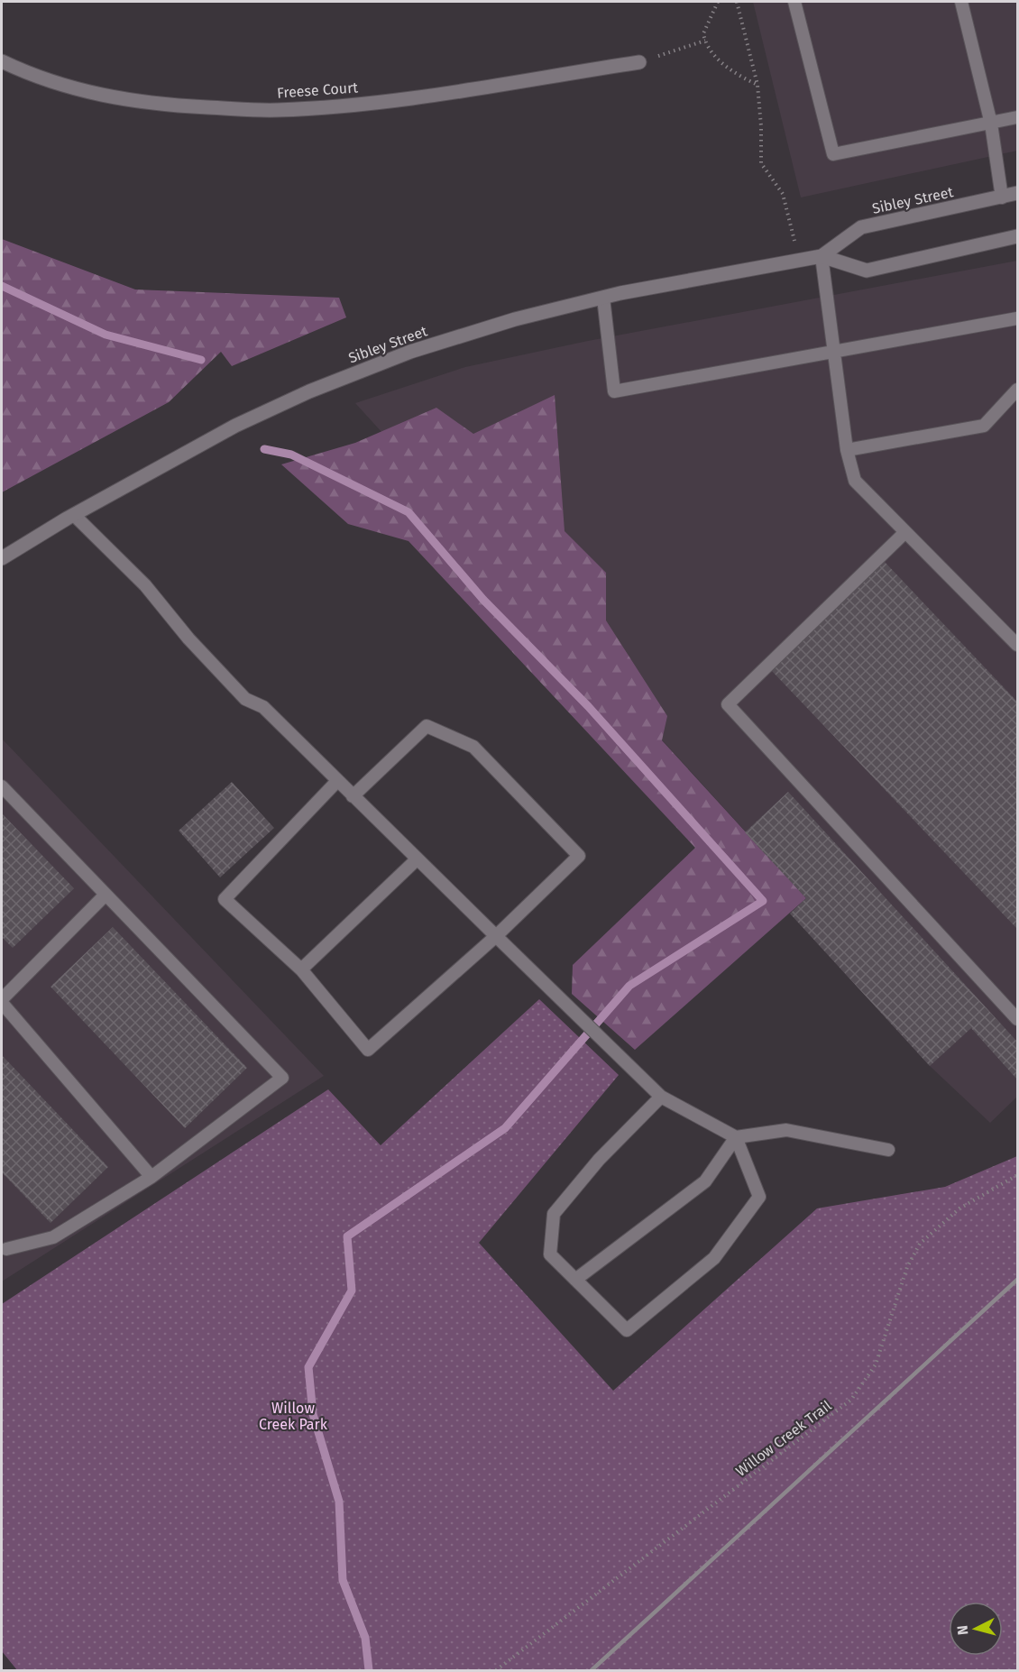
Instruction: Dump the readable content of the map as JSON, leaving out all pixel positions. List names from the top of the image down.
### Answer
{
  "streets": {
    "street": ["Freese Court", "Sibley Street"],
    "path": ["Willow Creek Trail"]
  },
  "parks": ["Willow Creek Park"],
  "north": "left"
}
